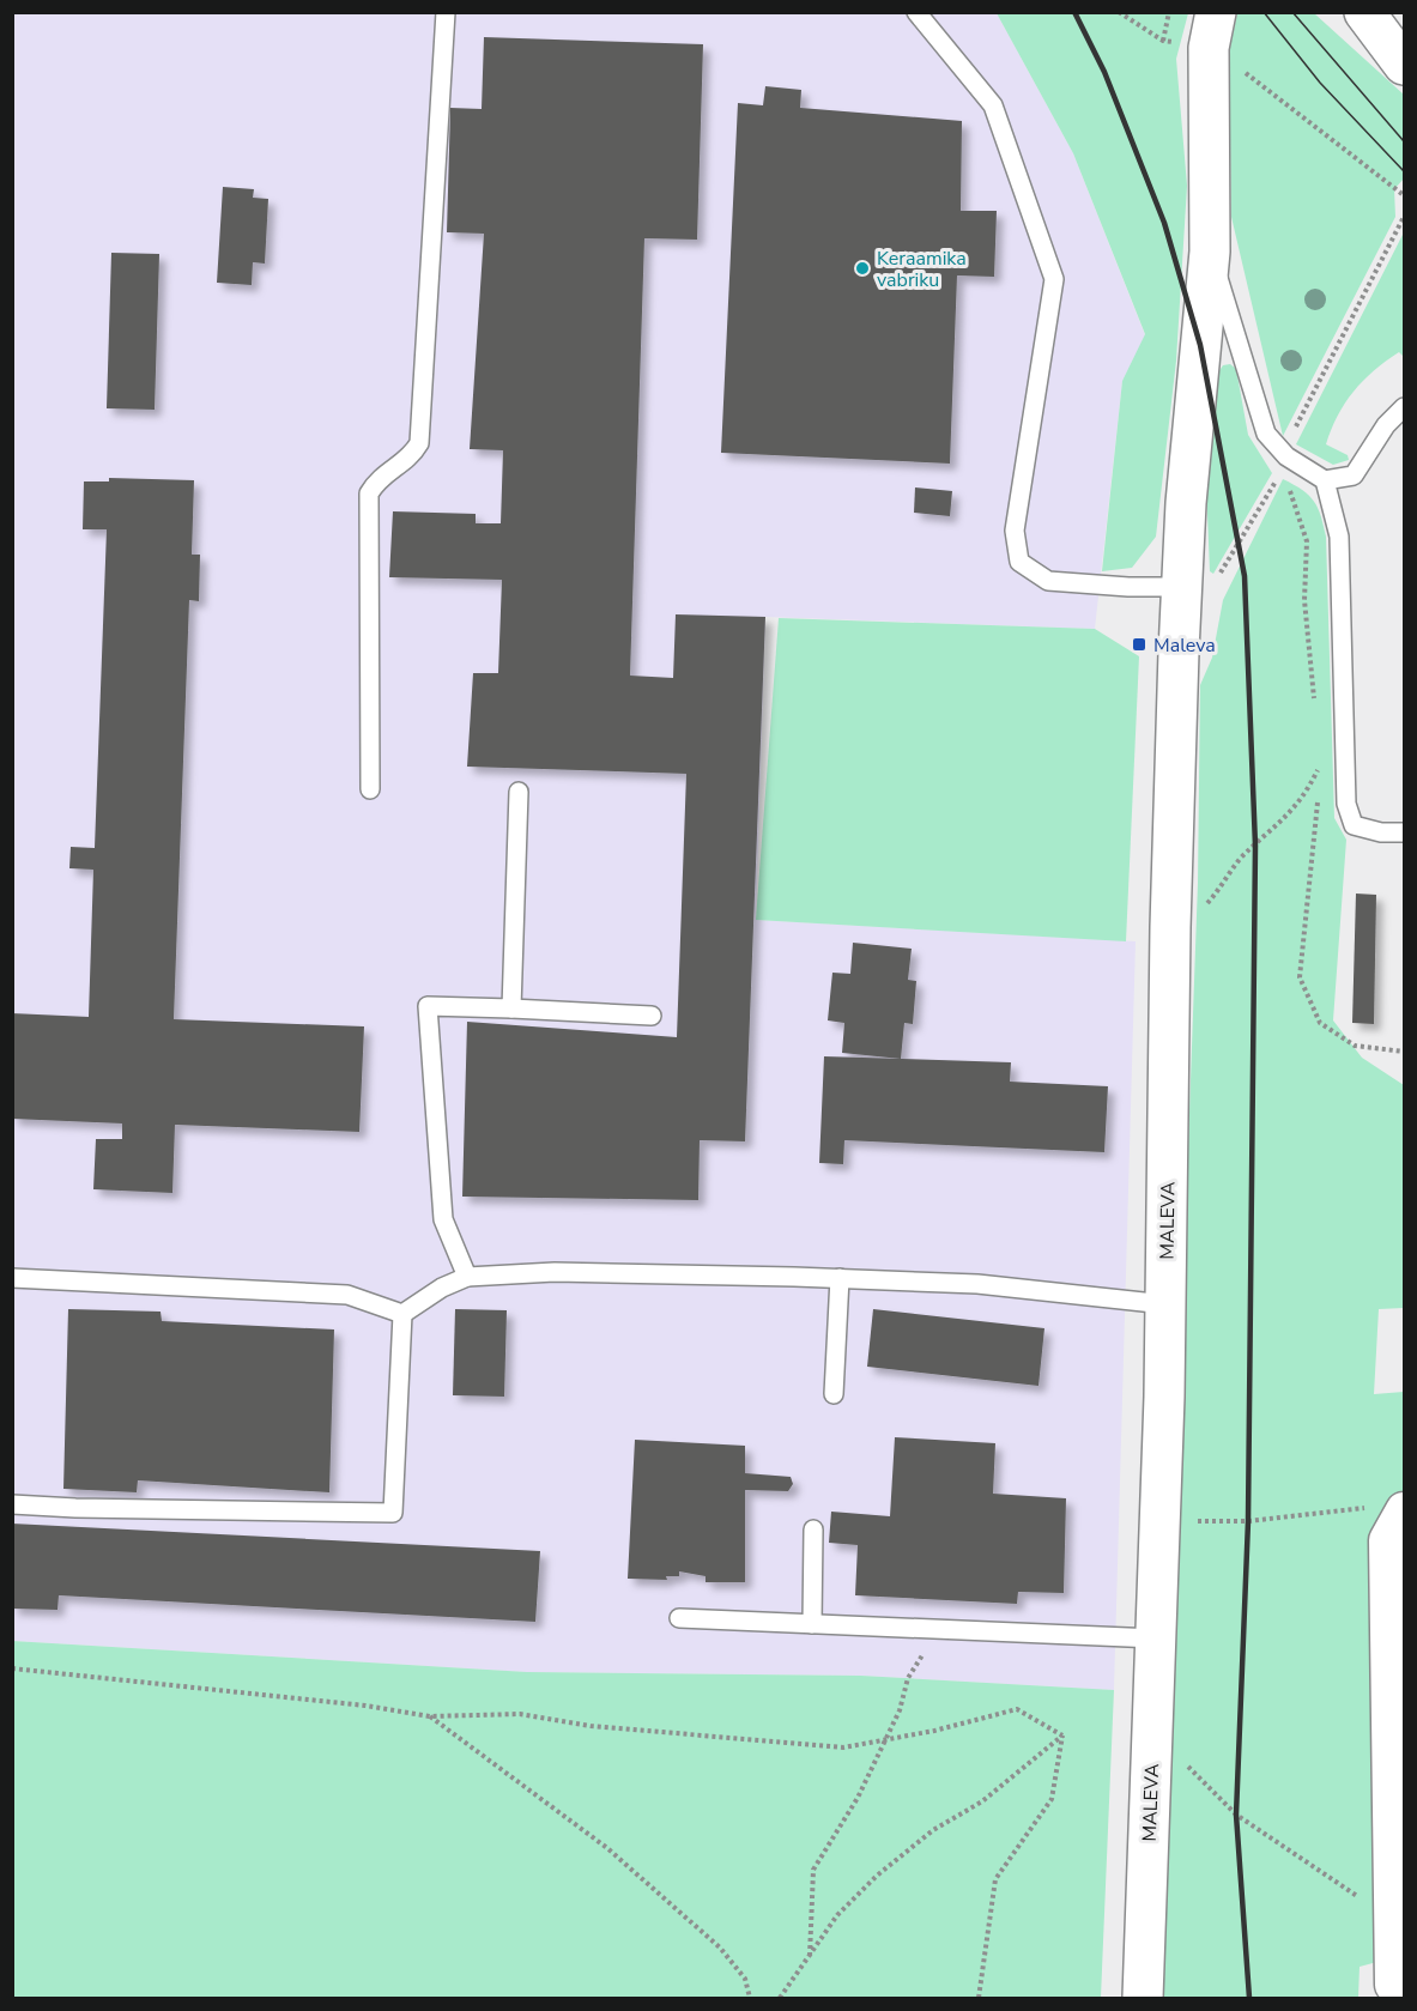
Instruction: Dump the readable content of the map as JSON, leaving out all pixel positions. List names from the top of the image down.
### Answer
{
  "streets": {
    "street": ["MALEVA"]
  },
  "places": {
    "other": ["Keraamika vabriku"],
    "transit": ["Maleva"]
  }
}
